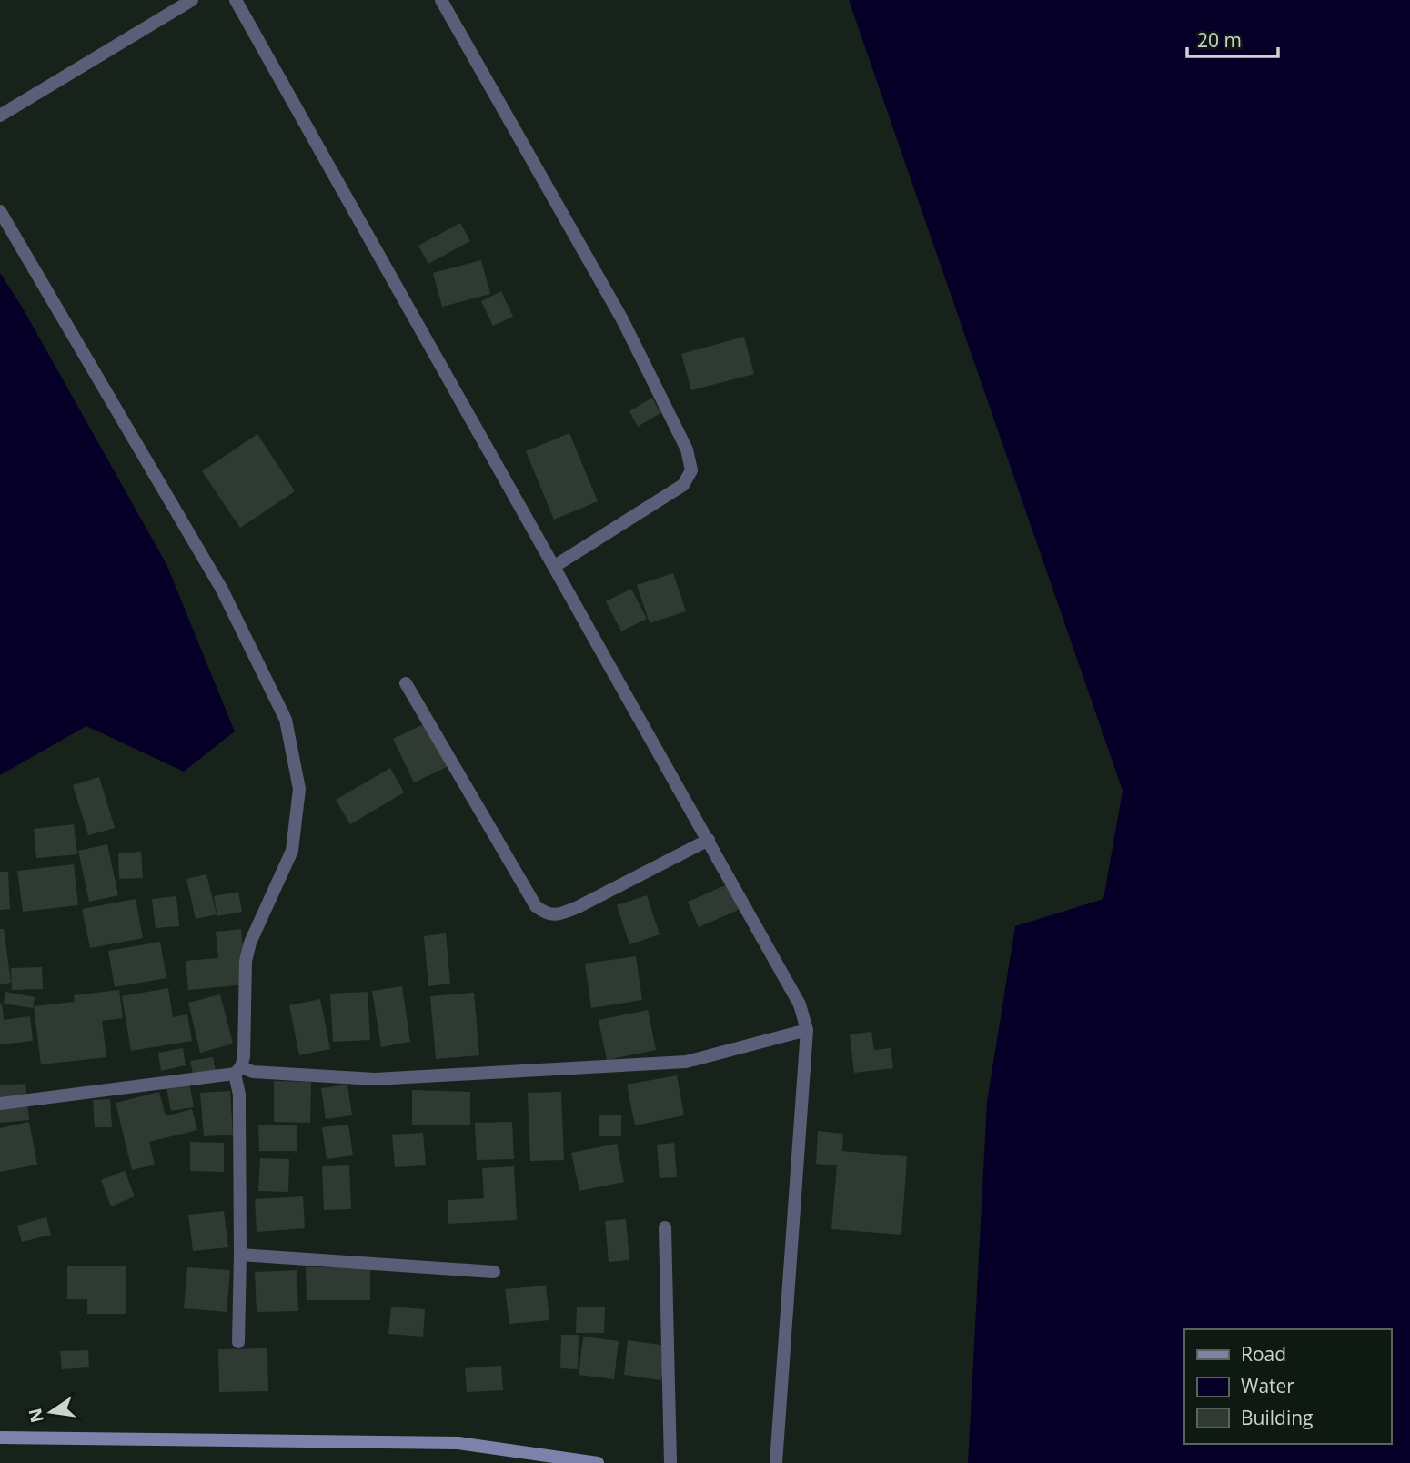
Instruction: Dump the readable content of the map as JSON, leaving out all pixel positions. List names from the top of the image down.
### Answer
{
  "legend": ["Road", "Water", "Building"],
  "scale_bar": "20 m",
  "north": "left"
}
